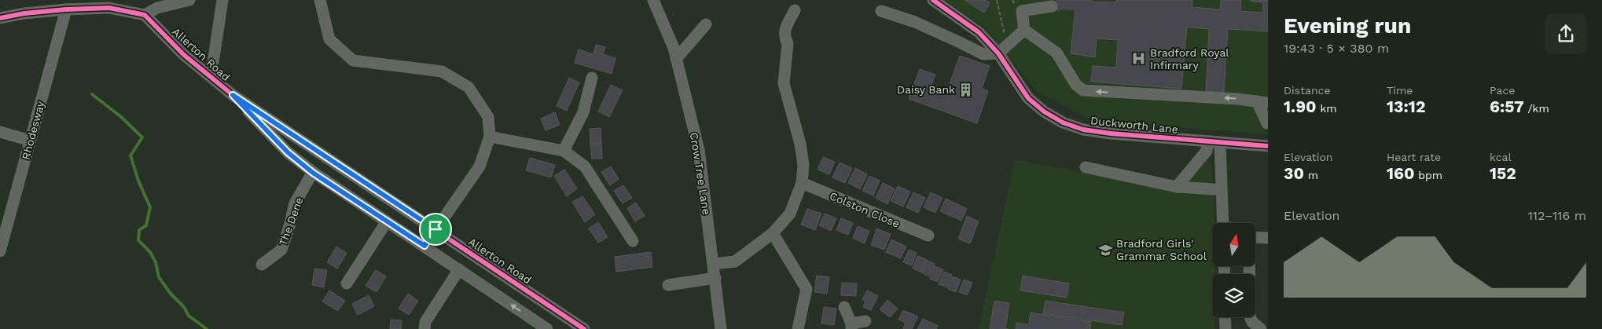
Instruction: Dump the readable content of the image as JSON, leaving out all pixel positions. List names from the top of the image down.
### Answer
{
  "streets": {
    "street": [
      "Allerton Road",
      "Duckworth Lane",
      "Rhodesway",
      "Crow Tree Lane",
      "Colston Close",
      "The Dene"
    ]
  },
  "crossings": [
    ["Allerton Road", "The Dene"]
  ],
  "places": {
    "hospital": ["Bradford Royal Infirmary"],
    "building": ["Daisy Bank"],
    "school or university": ["Bradford Girls' Grammar School"]
  },
  "north": "top",
  "page": {
    "heading": ["Evening run", "19:43 · 5 × 380 m"],
    "stats": [
      ["Distance", "1.90 km"],
      ["Time", "13:12"],
      ["Pace", "6:57 /km"],
      ["Elevation", "30 m"],
      ["Heart rate", "160 bpm"],
      ["kcal", "152"]
    ],
    "chart": ["Elevation", "112–116 m"]
  }
}
